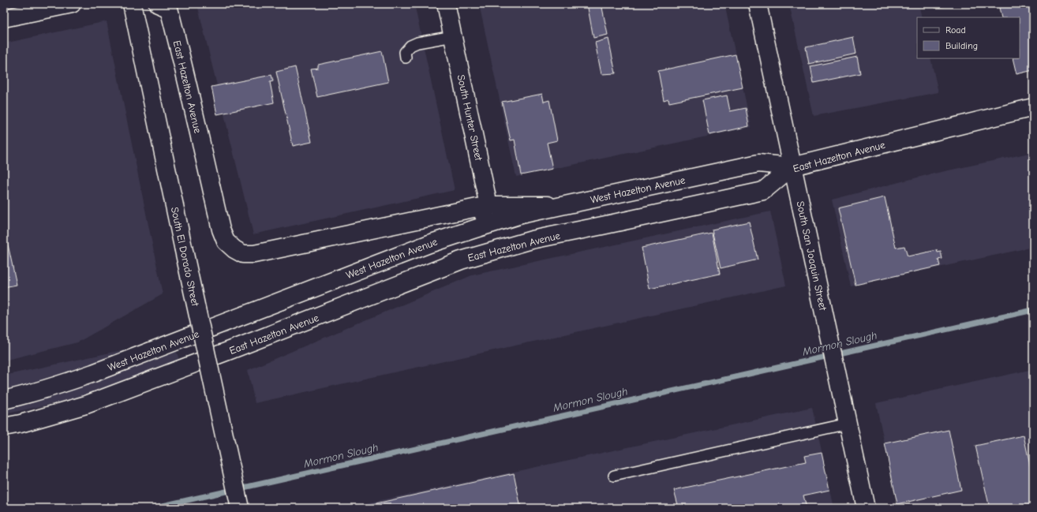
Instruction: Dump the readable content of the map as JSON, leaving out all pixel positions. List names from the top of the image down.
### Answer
{
  "streets": {
    "main road": [
      "East Hazelton Avenue",
      "South Hunter Street",
      "West Hazelton Avenue",
      "South San Joaquin Street",
      "South El Dorado Street"
    ]
  },
  "crossings": [
    ["East Hazelton Avenue", "South Hunter Street"],
    ["East Hazelton Avenue", "West Hazelton Avenue"],
    ["East Hazelton Avenue", "South San Joaquin Street"],
    ["West Hazelton Avenue", "South San Joaquin Street"]
  ],
  "water": ["Mormon Slough"],
  "legend": ["Road", "Building"]
}
